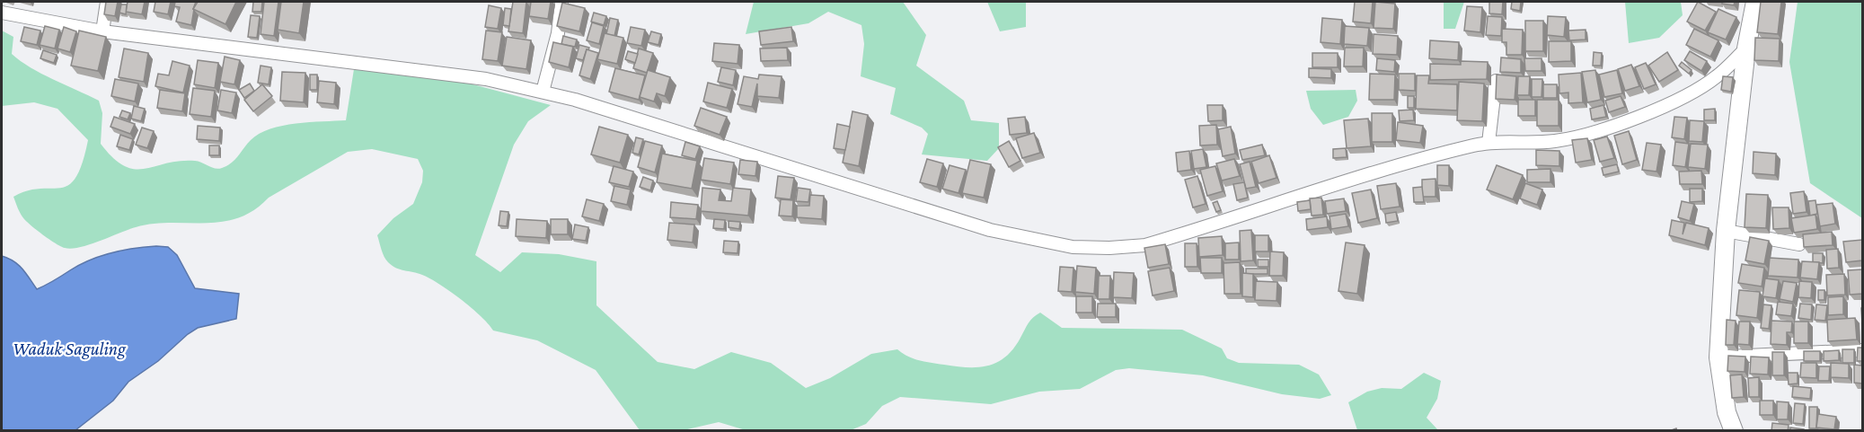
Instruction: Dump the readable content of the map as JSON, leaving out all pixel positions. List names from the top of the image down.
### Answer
{
  "water": ["Waduk Saguling"]
}
